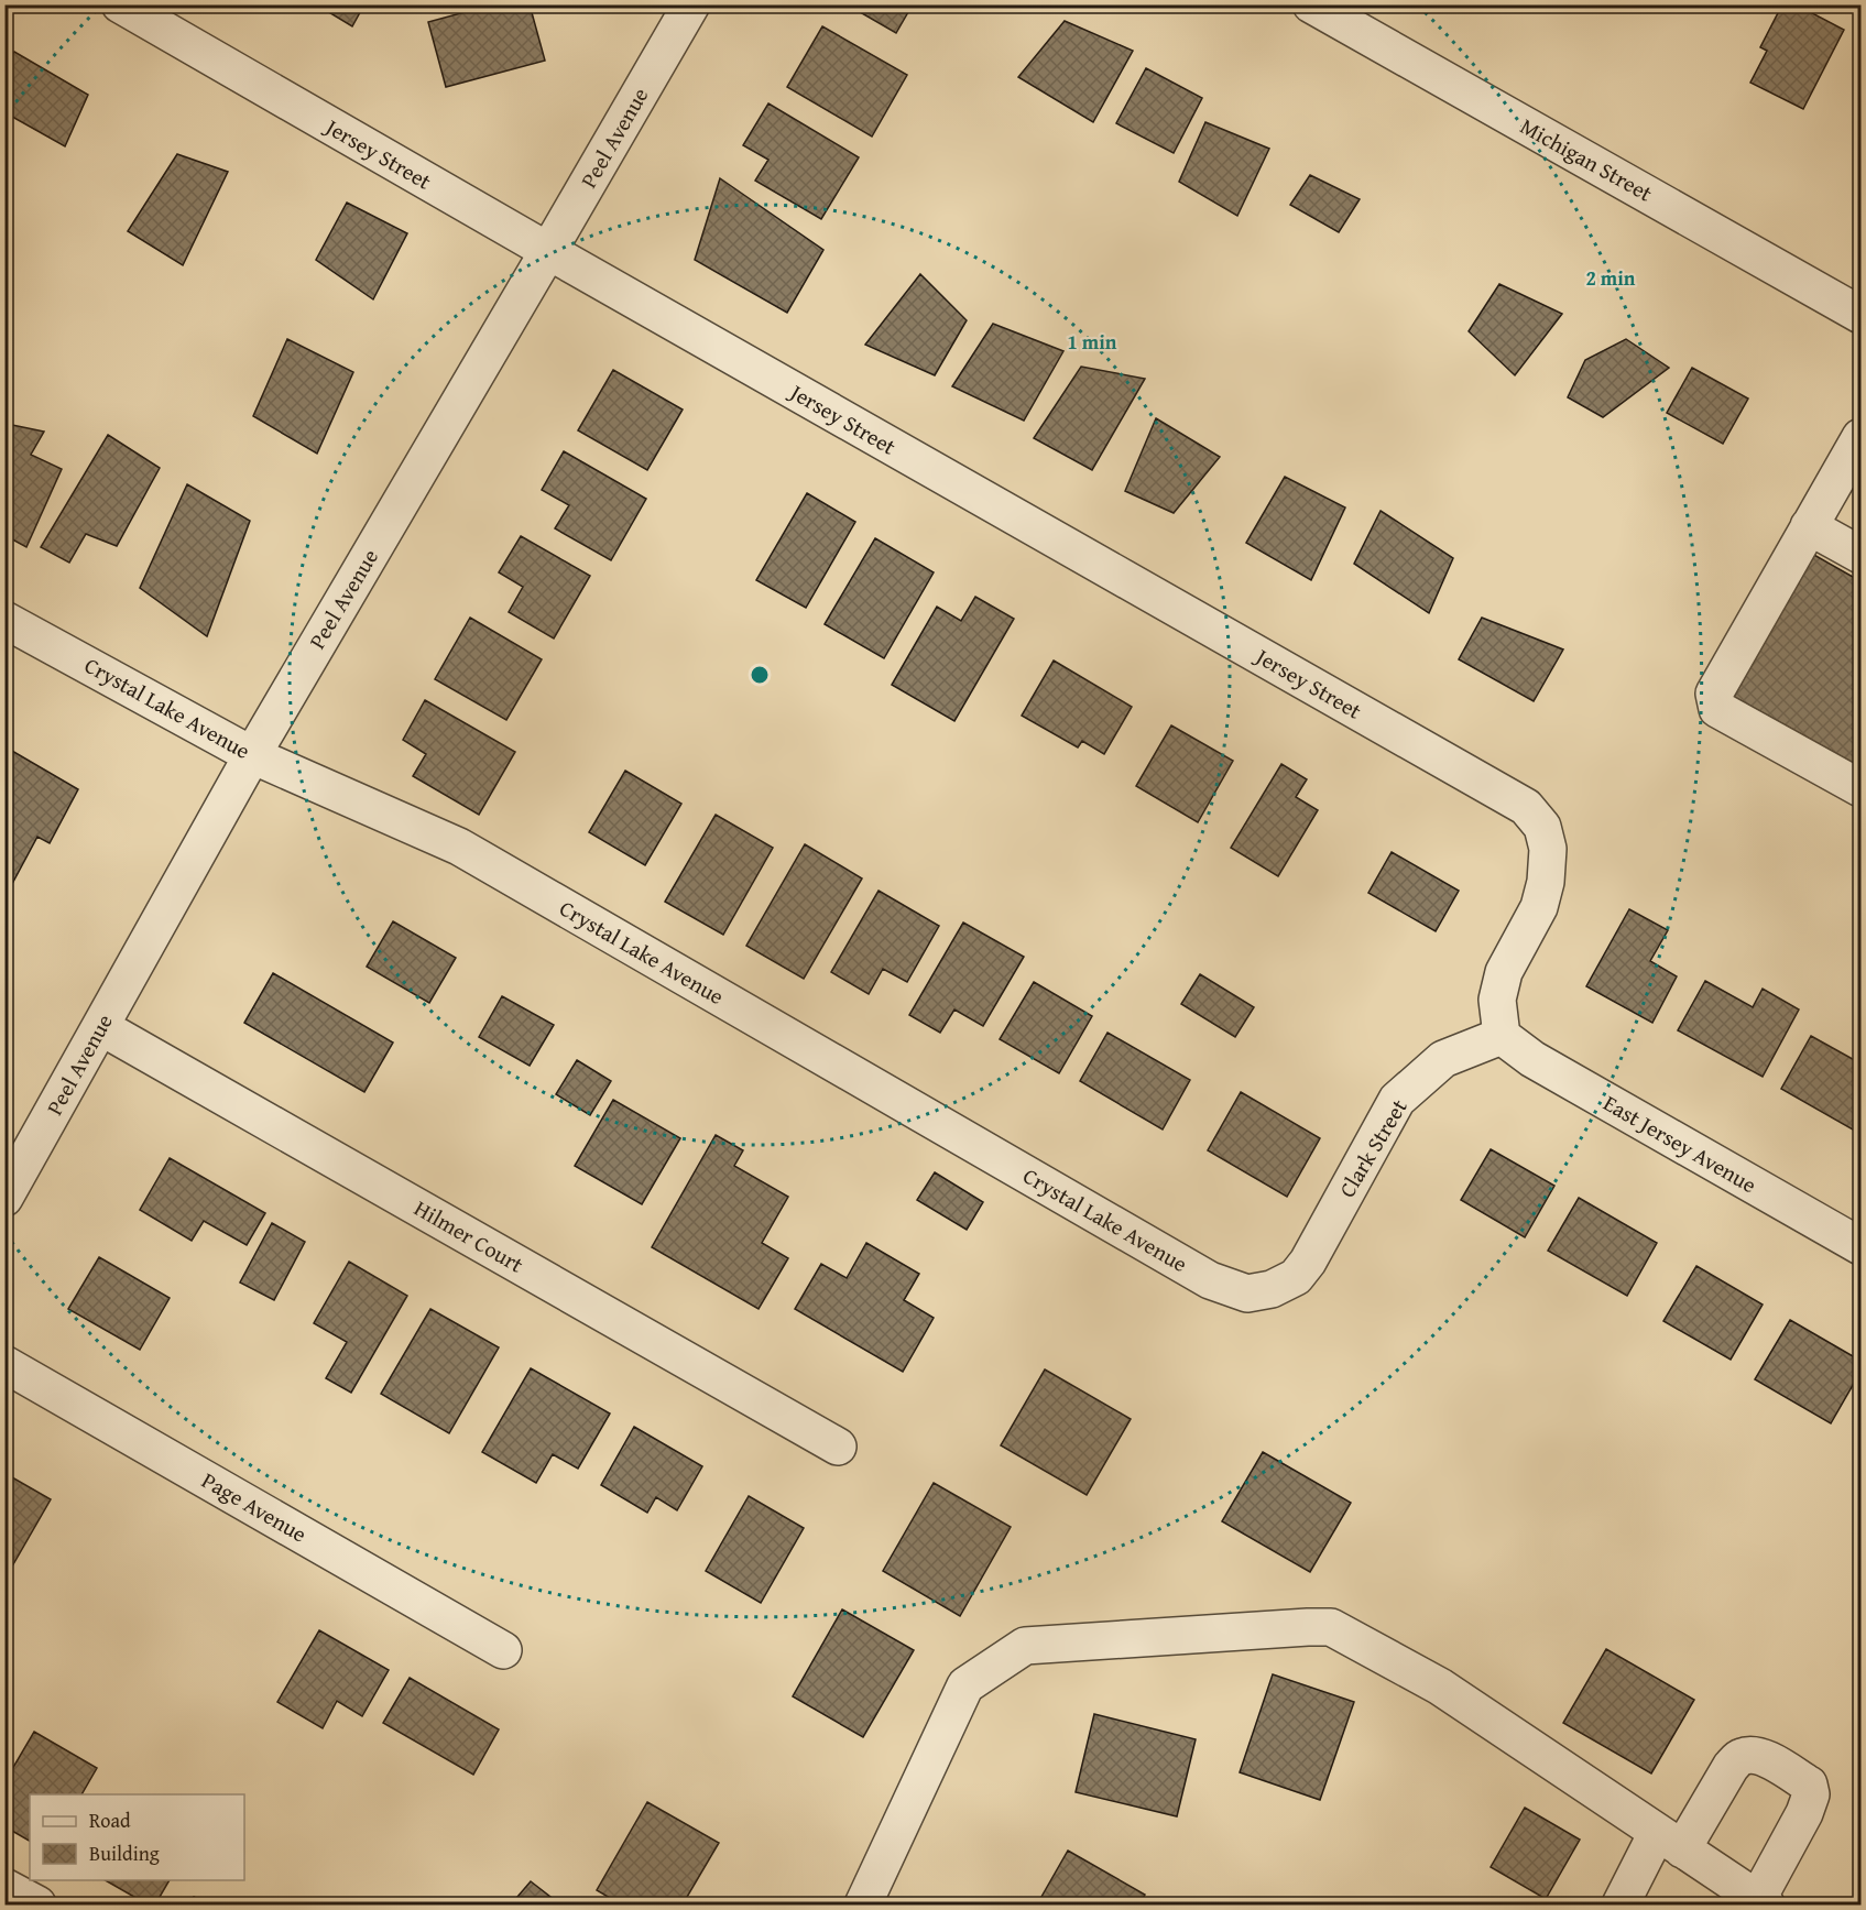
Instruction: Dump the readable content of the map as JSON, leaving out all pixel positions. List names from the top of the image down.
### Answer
{
  "streets": {
    "street": [
      "Peel Avenue",
      "Jersey Street",
      "Michigan Street",
      "Crystal Lake Avenue",
      "East Jersey Avenue",
      "Clark Street",
      "Hilmer Court",
      "Page Avenue"
    ]
  },
  "crossings": [
    ["Peel Avenue", "Jersey Street"],
    ["Peel Avenue", "Crystal Lake Avenue"],
    ["Peel Avenue", "Hilmer Court"],
    ["Jersey Street", "East Jersey Avenue"],
    ["Jersey Street", "Clark Street"],
    ["Crystal Lake Avenue", "Clark Street"],
    ["East Jersey Avenue", "Clark Street"]
  ],
  "legend": ["Road", "Building"],
  "rings": ["2 min", "1 min"]
}
